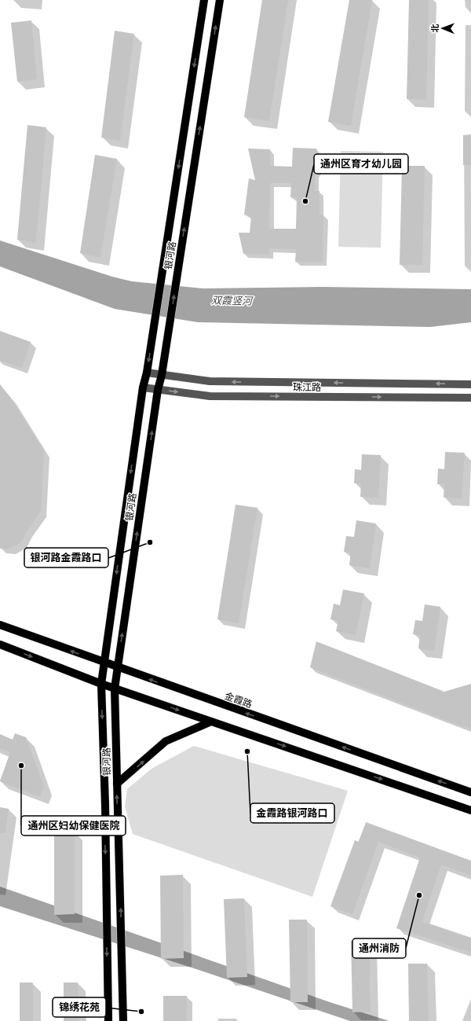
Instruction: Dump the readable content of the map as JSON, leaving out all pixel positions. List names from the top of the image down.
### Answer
{
  "streets": {
    "main road": ["银河路", "金霞路"],
    "street": ["珠江路"]
  },
  "crossings": [
    ["银河路", "珠江路"],
    ["银河路", "金霞路"]
  ],
  "water": ["双霞竖河"],
  "places": [
    "通州区育才幼儿园",
    "银河路金霞路口",
    "金霞路银河路口",
    "通州区妇幼保健医院",
    "通州消防",
    "锦绣花苑"
  ],
  "north": "left"
}
